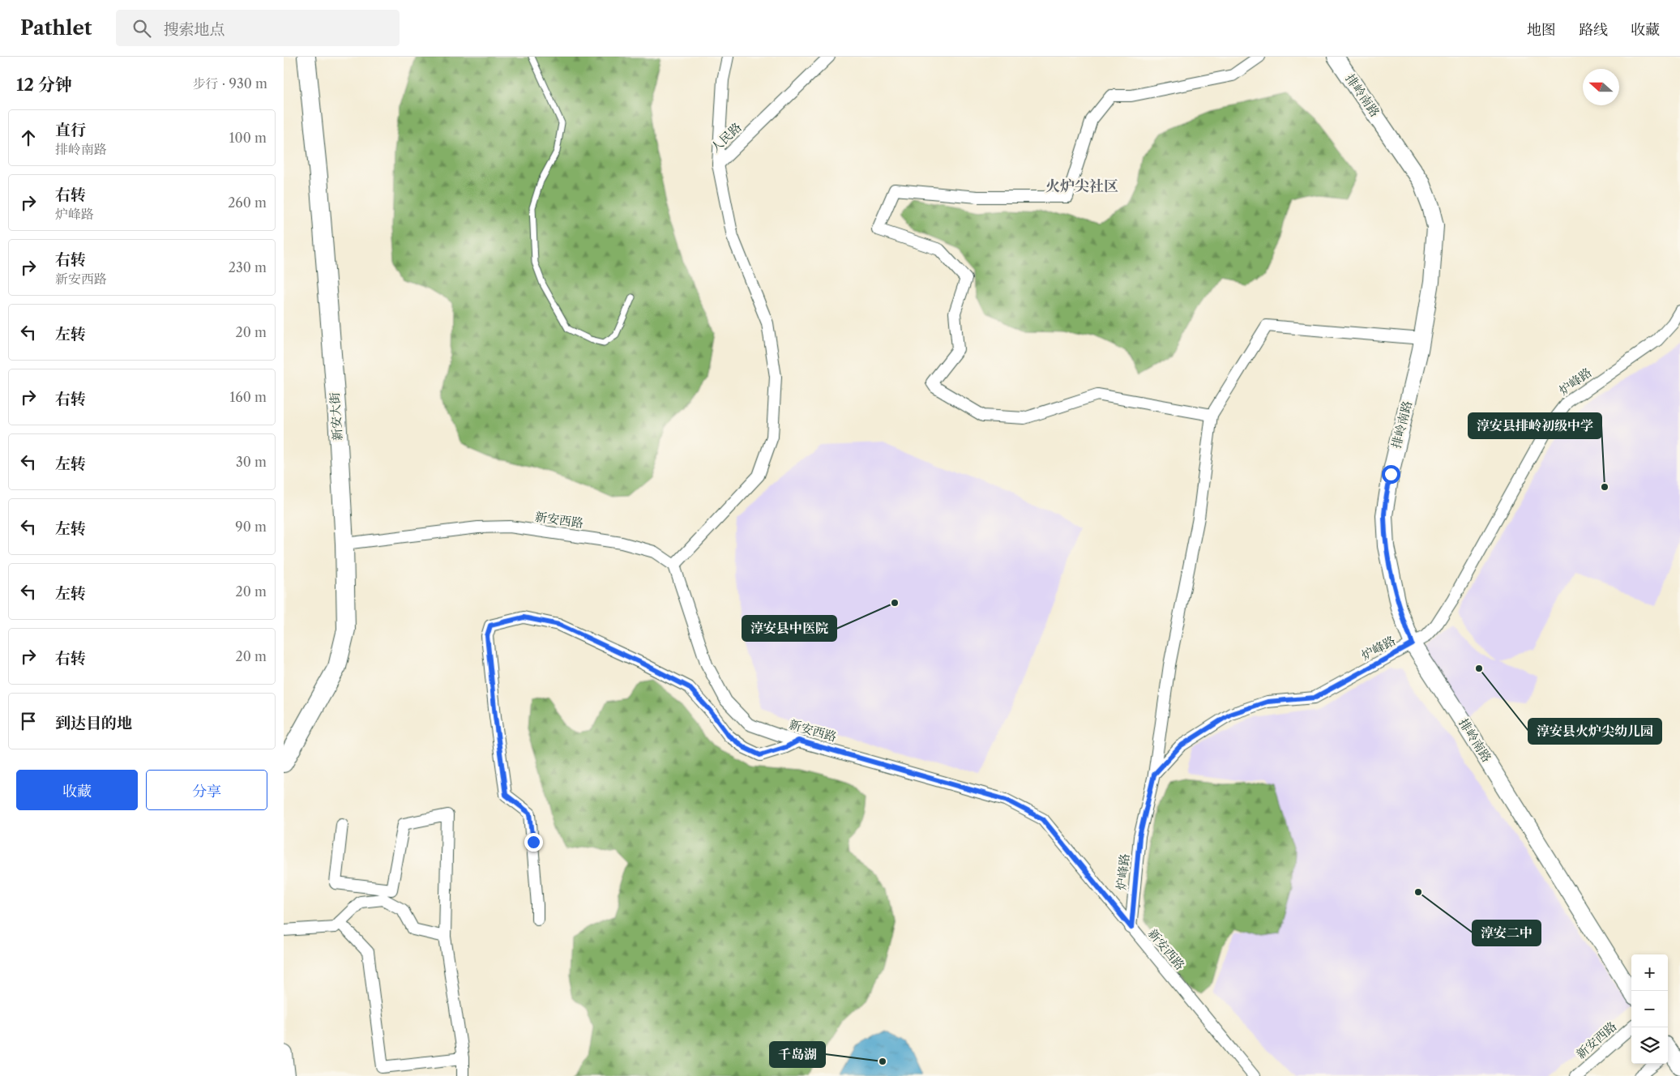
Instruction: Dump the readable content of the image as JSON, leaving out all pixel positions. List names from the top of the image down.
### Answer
{
  "streets": {
    "main road": ["新安大街"],
    "street": [
      "排岭南路",
      "人民路",
      "炉峰路",
      "新安西路"
    ]
  },
  "crossings": [
    ["排岭南路", "炉峰路"],
    ["炉峰路", "新安西路"],
    ["新安大街", "新安西路"]
  ],
  "districts": ["火炉尖社区"],
  "places": [
    "淳安县排岭初级中学",
    "淳安县中医院",
    "淳安县火炉尖幼儿园",
    "淳安二中",
    "千岛湖"
  ],
  "north": "left",
  "page": {
    "header": "Pathlet",
    "search": "搜索地点",
    "nav": ["地图", "路线", "收藏"],
    "heading": ["12 分钟", "步行 · 930 m"],
    "list": [
      ["直行", "排岭南路", "100 m"],
      ["右转", "炉峰路", "260 m"],
      ["右转", "新安西路", "230 m"],
      ["左转", "20 m"],
      ["右转", "160 m"],
      ["左转", "30 m"],
      ["左转", "90 m"],
      ["左转", "20 m"],
      ["右转", "20 m"],
      "到达目的地"
    ],
    "buttons": ["收藏", "分享"],
    "map_buttons": ["+", "−"]
  }
}
